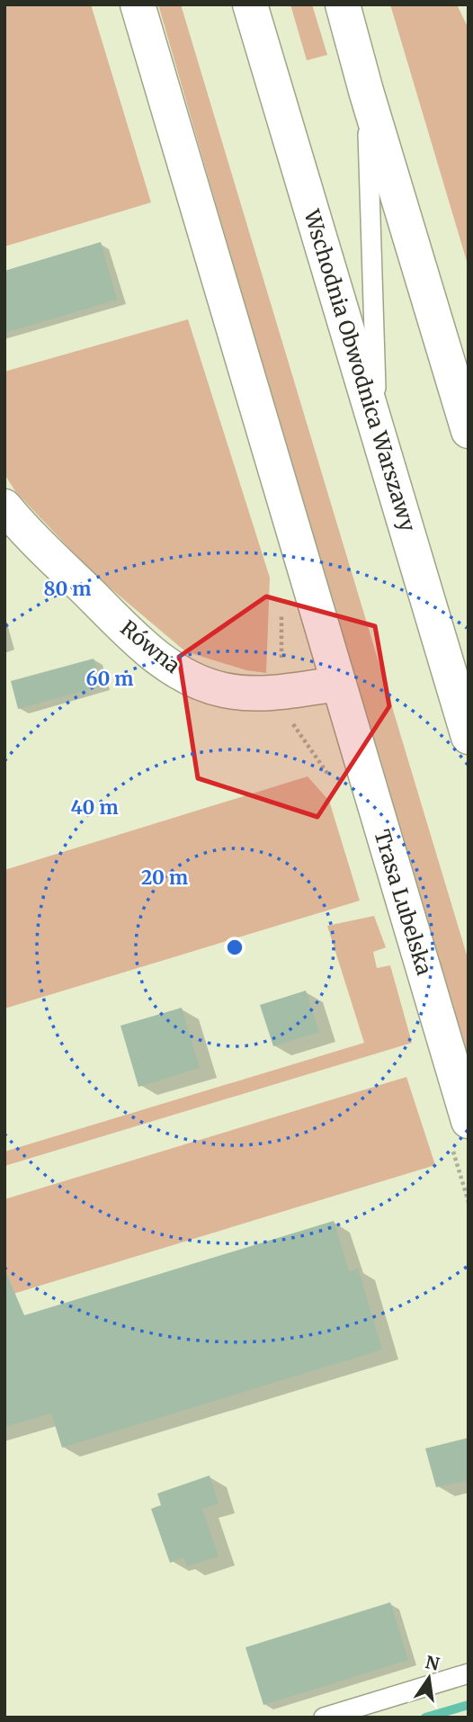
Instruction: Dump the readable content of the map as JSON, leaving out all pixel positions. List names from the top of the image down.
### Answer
{
  "streets": {
    "main road": ["Wschodnia Obwodnica Warszawy", "Równa", "Trasa Lubelska"]
  },
  "crossings": [
    ["Równa", "Trasa Lubelska"]
  ],
  "north": "top",
  "rings": [
    "80 m",
    "60 m",
    "40 m",
    "20 m"
  ]
}
